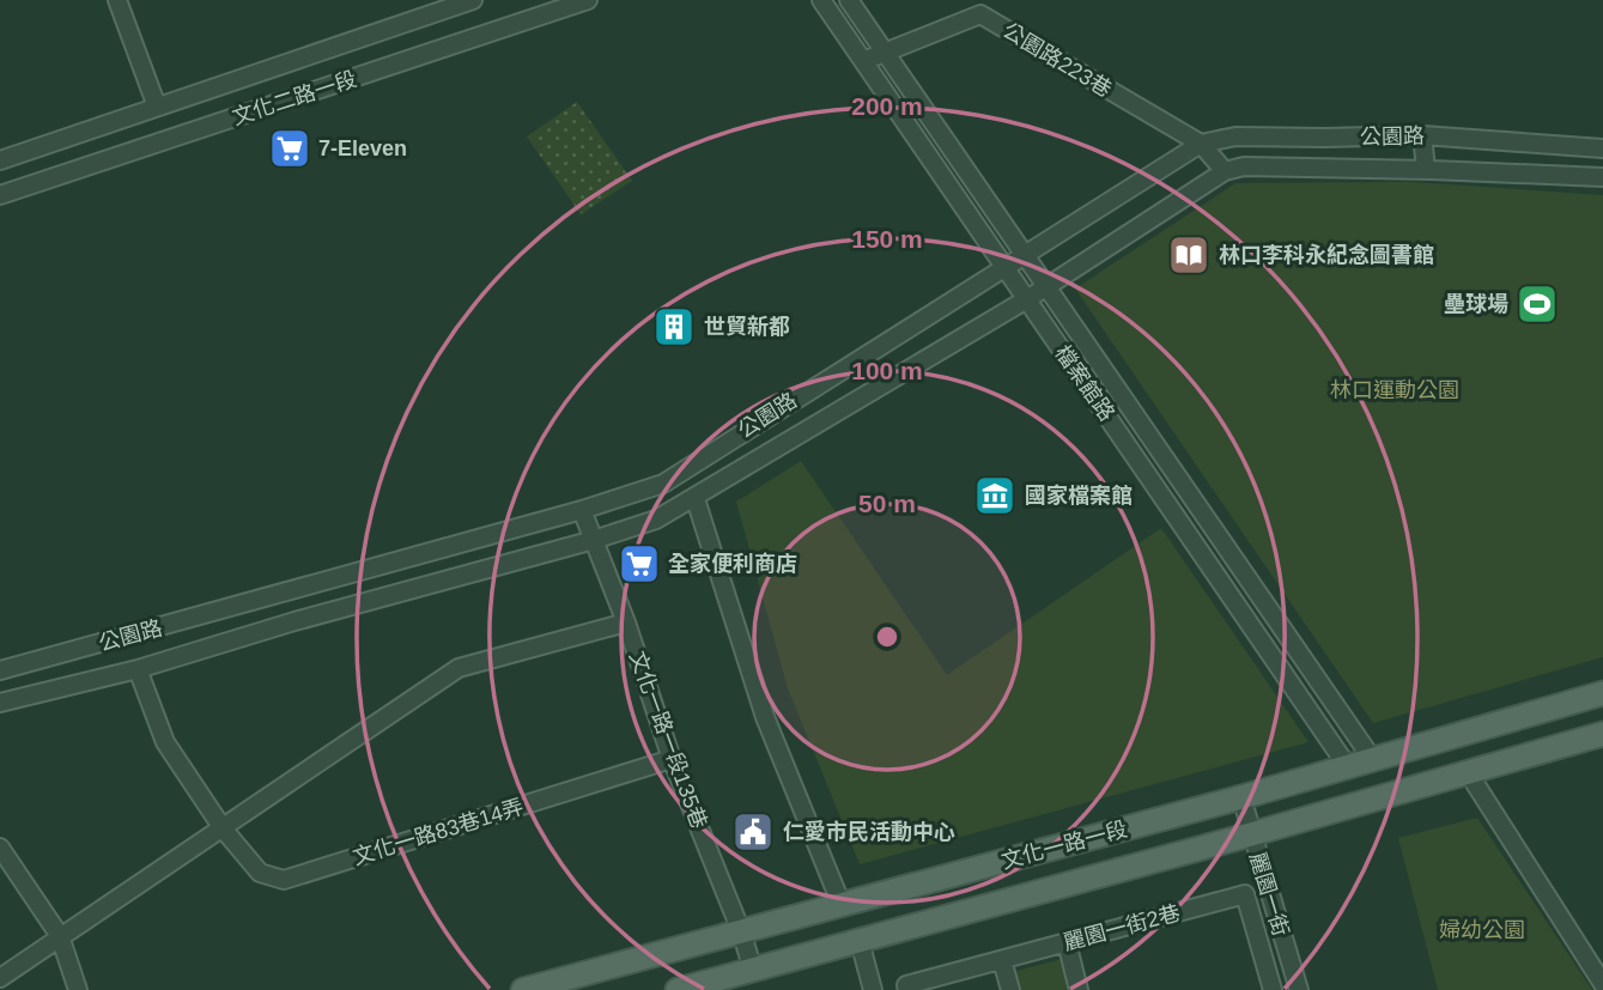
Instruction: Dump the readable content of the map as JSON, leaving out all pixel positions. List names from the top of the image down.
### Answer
{
  "streets": {
    "main road": ["文化一路一段"],
    "street": [
      "公園路223巷",
      "文化二路一段",
      "公園路",
      "檔案館路",
      "文化一路一段135巷",
      "文化一路83巷14弄",
      "麗園一街",
      "麗園一街2巷"
    ]
  },
  "crossings": [
    ["公園路223巷", "公園路"],
    ["公園路223巷", "檔案館路"],
    ["公園路", "檔案館路"],
    ["公園路", "文化一路一段135巷"],
    ["公園路", "文化一路83巷14弄"],
    ["檔案館路", "文化一路一段"],
    ["文化一路一段135巷", "文化一路83巷14弄"],
    ["文化一路一段135巷", "文化一路一段"],
    ["文化一路一段", "麗園一街"]
  ],
  "parks": ["林口運動公園", "婦幼公園"],
  "places": {
    "supermarket": ["7-Eleven", "全家便利商店"],
    "library": ["林口李科永紀念圖書館"],
    "sports": ["壘球場"],
    "building": ["世貿新都"],
    "museum": ["國家檔案館"],
    "public building": ["仁愛市民活動中心"]
  },
  "rings": [
    "200 m",
    "150 m",
    "100 m",
    "50 m"
  ]
}
